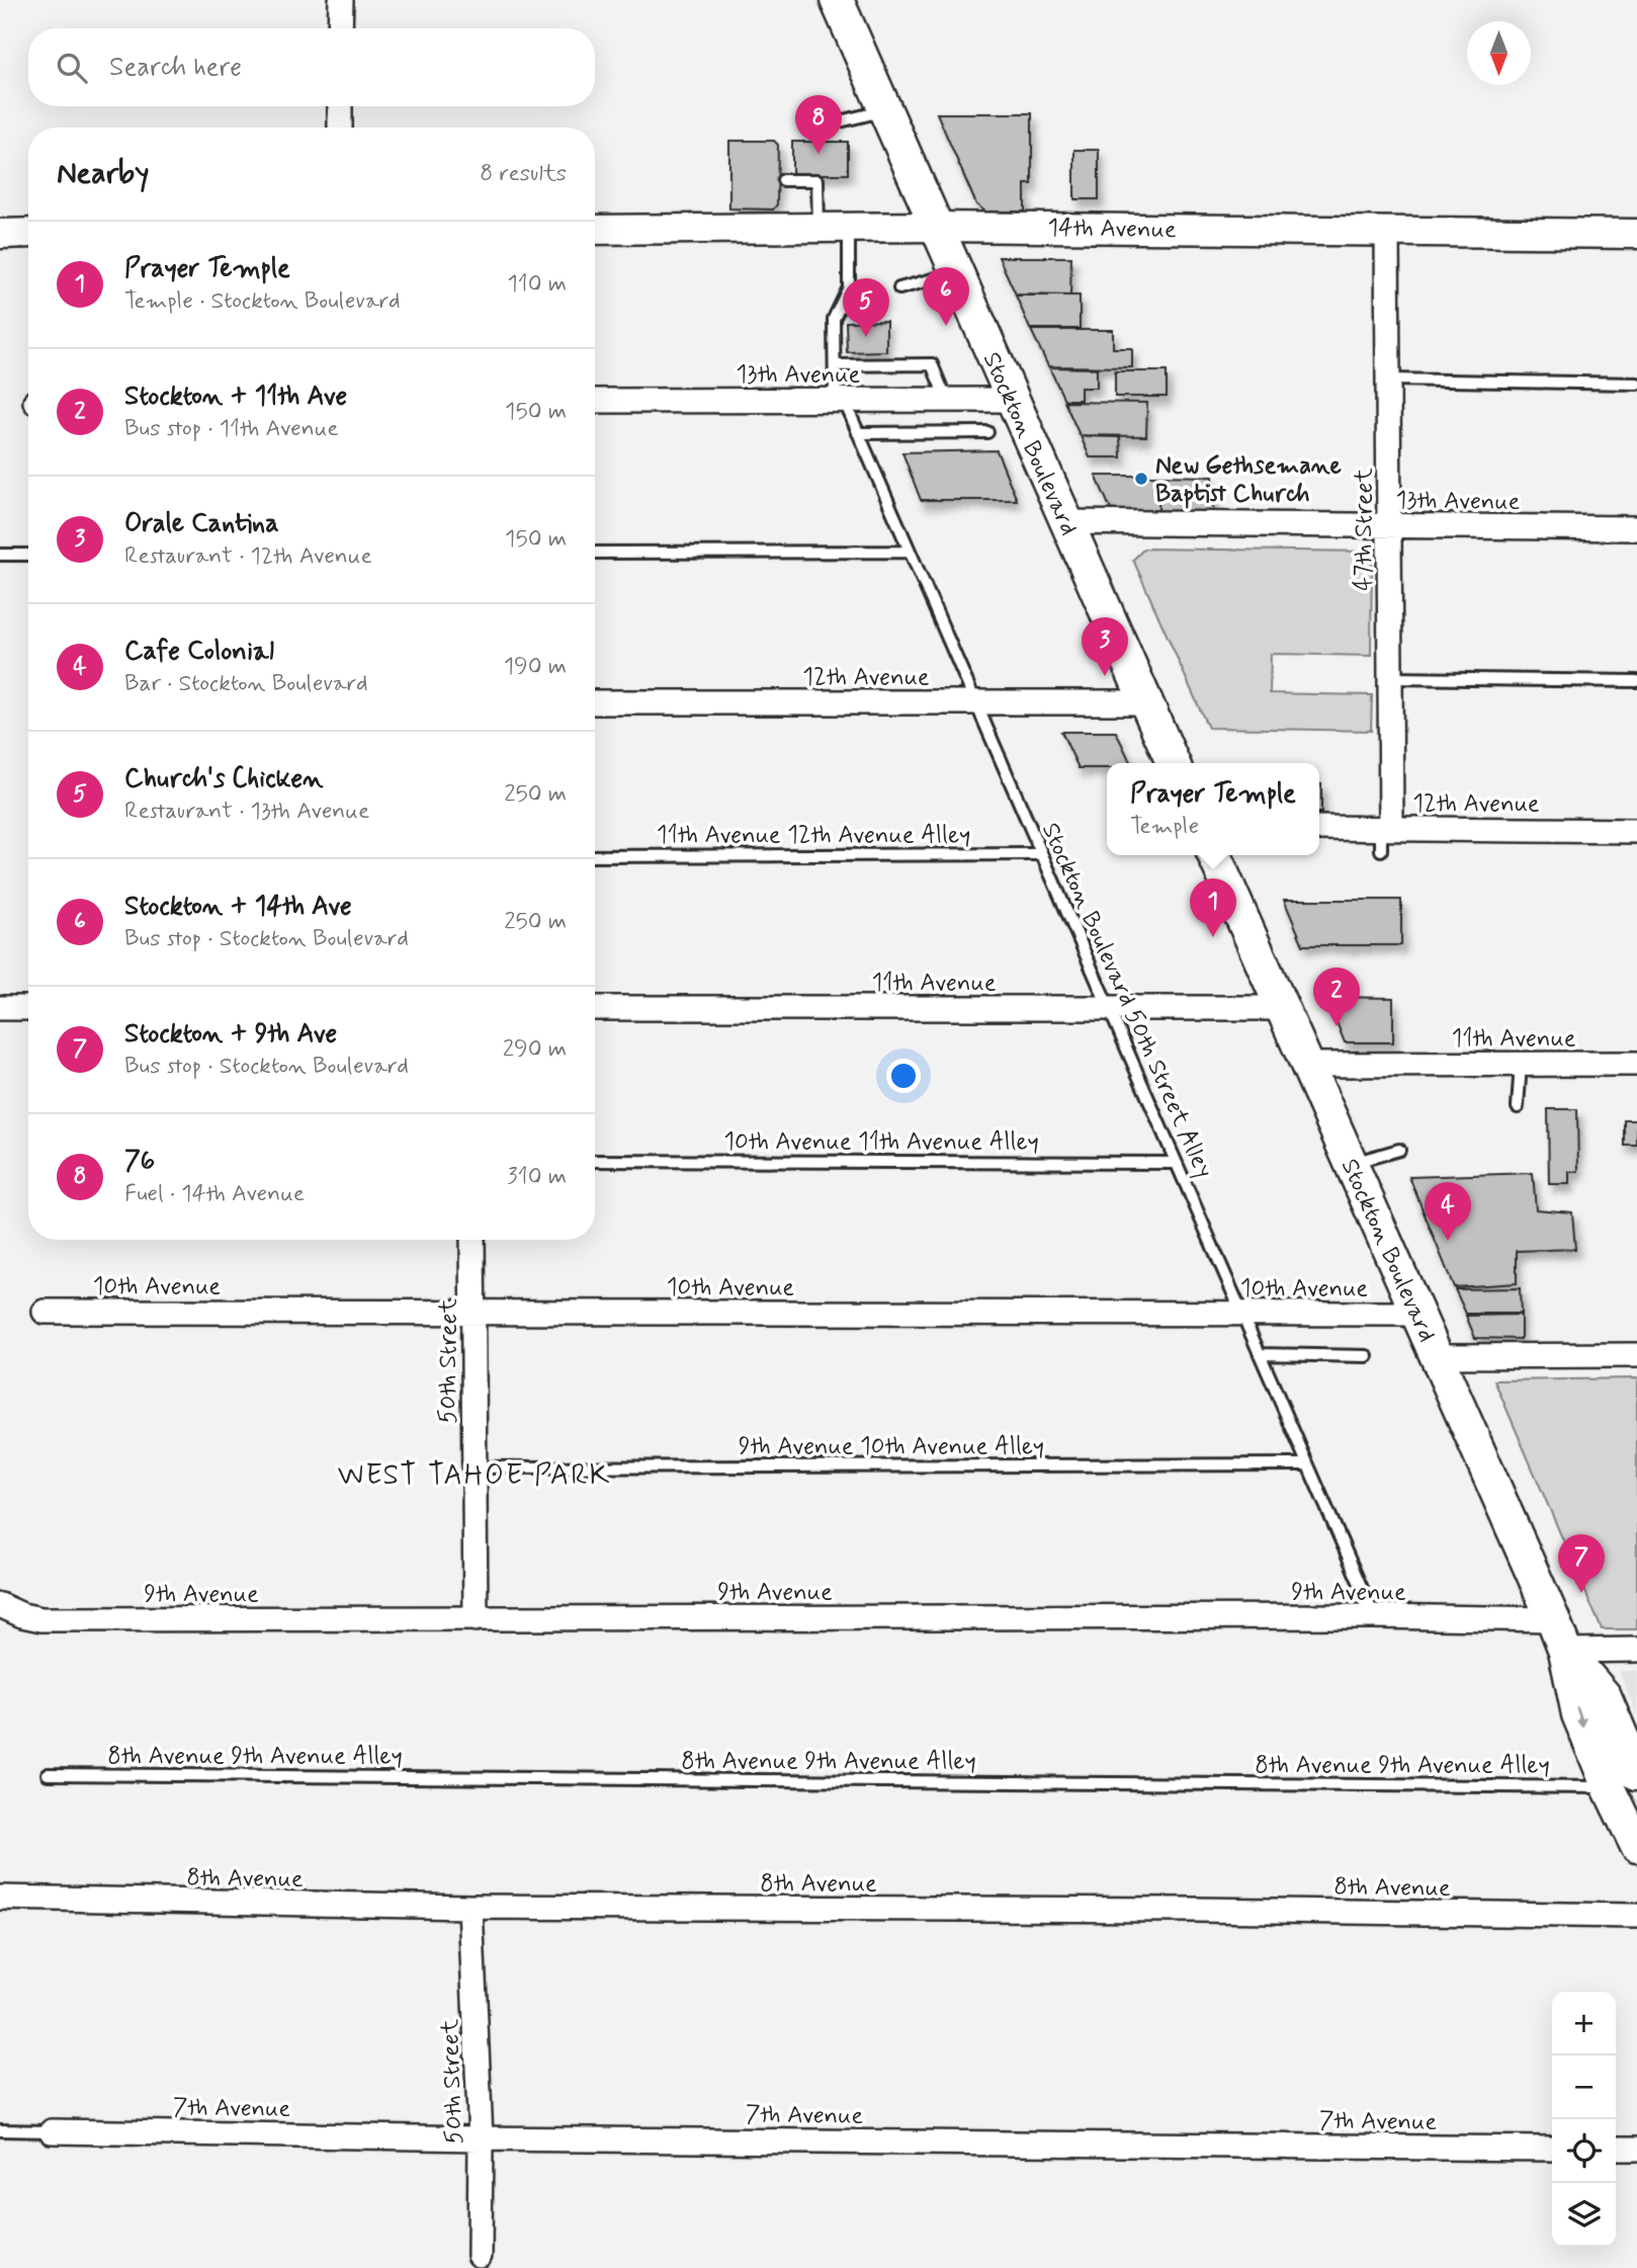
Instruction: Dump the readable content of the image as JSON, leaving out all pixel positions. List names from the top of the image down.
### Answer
{
  "streets": {
    "main road": ["Stockton Boulevard"],
    "street": [
      "14th Avenue",
      "13th Avenue",
      "47th Street",
      "12th Avenue",
      "11th Avenue",
      "10th Avenue",
      "50th Street",
      "9th Avenue",
      "8th Avenue",
      "7th Avenue"
    ],
    "lane": [
      "11th Avenue 12th Avenue Alley",
      "Stockton Boulevard 50th Street Alley",
      "10th Avenue 11th Avenue Alley",
      "9th Avenue 10th Avenue Alley",
      "8th Avenue 9th Avenue Alley"
    ]
  },
  "crossings": [
    ["14th Avenue", "Stockton Boulevard"],
    ["14th Avenue", "47th Street"],
    ["13th Avenue", "Stockton Boulevard"],
    ["13th Avenue", "47th Street"],
    ["13th Avenue", "Stockton Boulevard 50th Street Alley"],
    ["Stockton Boulevard", "12th Avenue"],
    ["Stockton Boulevard", "11th Avenue"],
    ["Stockton Boulevard", "10th Avenue"],
    ["Stockton Boulevard", "9th Avenue"],
    ["Stockton Boulevard", "8th Avenue 9th Avenue Alley"],
    ["47th Street", "12th Avenue"],
    ["12th Avenue", "Stockton Boulevard 50th Street Alley"],
    ["11th Avenue 12th Avenue Alley", "Stockton Boulevard 50th Street Alley"],
    ["11th Avenue", "Stockton Boulevard 50th Street Alley"],
    ["Stockton Boulevard 50th Street Alley", "10th Avenue 11th Avenue Alley"],
    ["Stockton Boulevard 50th Street Alley", "10th Avenue"],
    ["Stockton Boulevard 50th Street Alley", "9th Avenue 10th Avenue Alley"],
    ["Stockton Boulevard 50th Street Alley", "9th Avenue"],
    ["10th Avenue", "50th Street"],
    ["50th Street", "9th Avenue 10th Avenue Alley"],
    ["50th Street", "9th Avenue"],
    ["50th Street", "8th Avenue"],
    ["50th Street", "7th Avenue"]
  ],
  "districts": ["WEST TAHOE PARK"],
  "places": ["New Gethsemane Baptist Church"],
  "north": "bottom",
  "page": {
    "search": "Search here",
    "pins": [
      "8",
      "6",
      "5",
      "3",
      "1",
      "2",
      "4",
      "7"
    ],
    "heading": ["Nearby", "8 results"],
    "list": [
      {
        "mark": "1",
        "name": "Prayer Temple",
        "note": "Temple · Stockton Boulevard",
        "value": "110 m"
      },
      {
        "mark": "2",
        "name": "Stockton + 11th Ave",
        "note": "Bus stop · 11th Avenue",
        "value": "150 m"
      },
      {
        "mark": "3",
        "name": "Orale Cantina",
        "note": "Restaurant · 12th Avenue",
        "value": "150 m"
      },
      {
        "mark": "4",
        "name": "Cafe Colonial",
        "note": "Bar · Stockton Boulevard",
        "value": "190 m"
      },
      {
        "mark": "5",
        "name": "Church's Chicken",
        "note": "Restaurant · 13th Avenue",
        "value": "250 m"
      },
      {
        "mark": "6",
        "name": "Stockton + 14th Ave",
        "note": "Bus stop · Stockton Boulevard",
        "value": "250 m"
      },
      {
        "mark": "7",
        "name": "Stockton + 9th Ave",
        "note": "Bus stop · Stockton Boulevard",
        "value": "290 m"
      },
      {
        "mark": "8",
        "name": "76",
        "note": "Fuel · 14th Avenue",
        "value": "310 m"
      }
    ],
    "popup": ["Prayer Temple", "Temple"],
    "map_buttons": ["+", "−"]
  }
}
